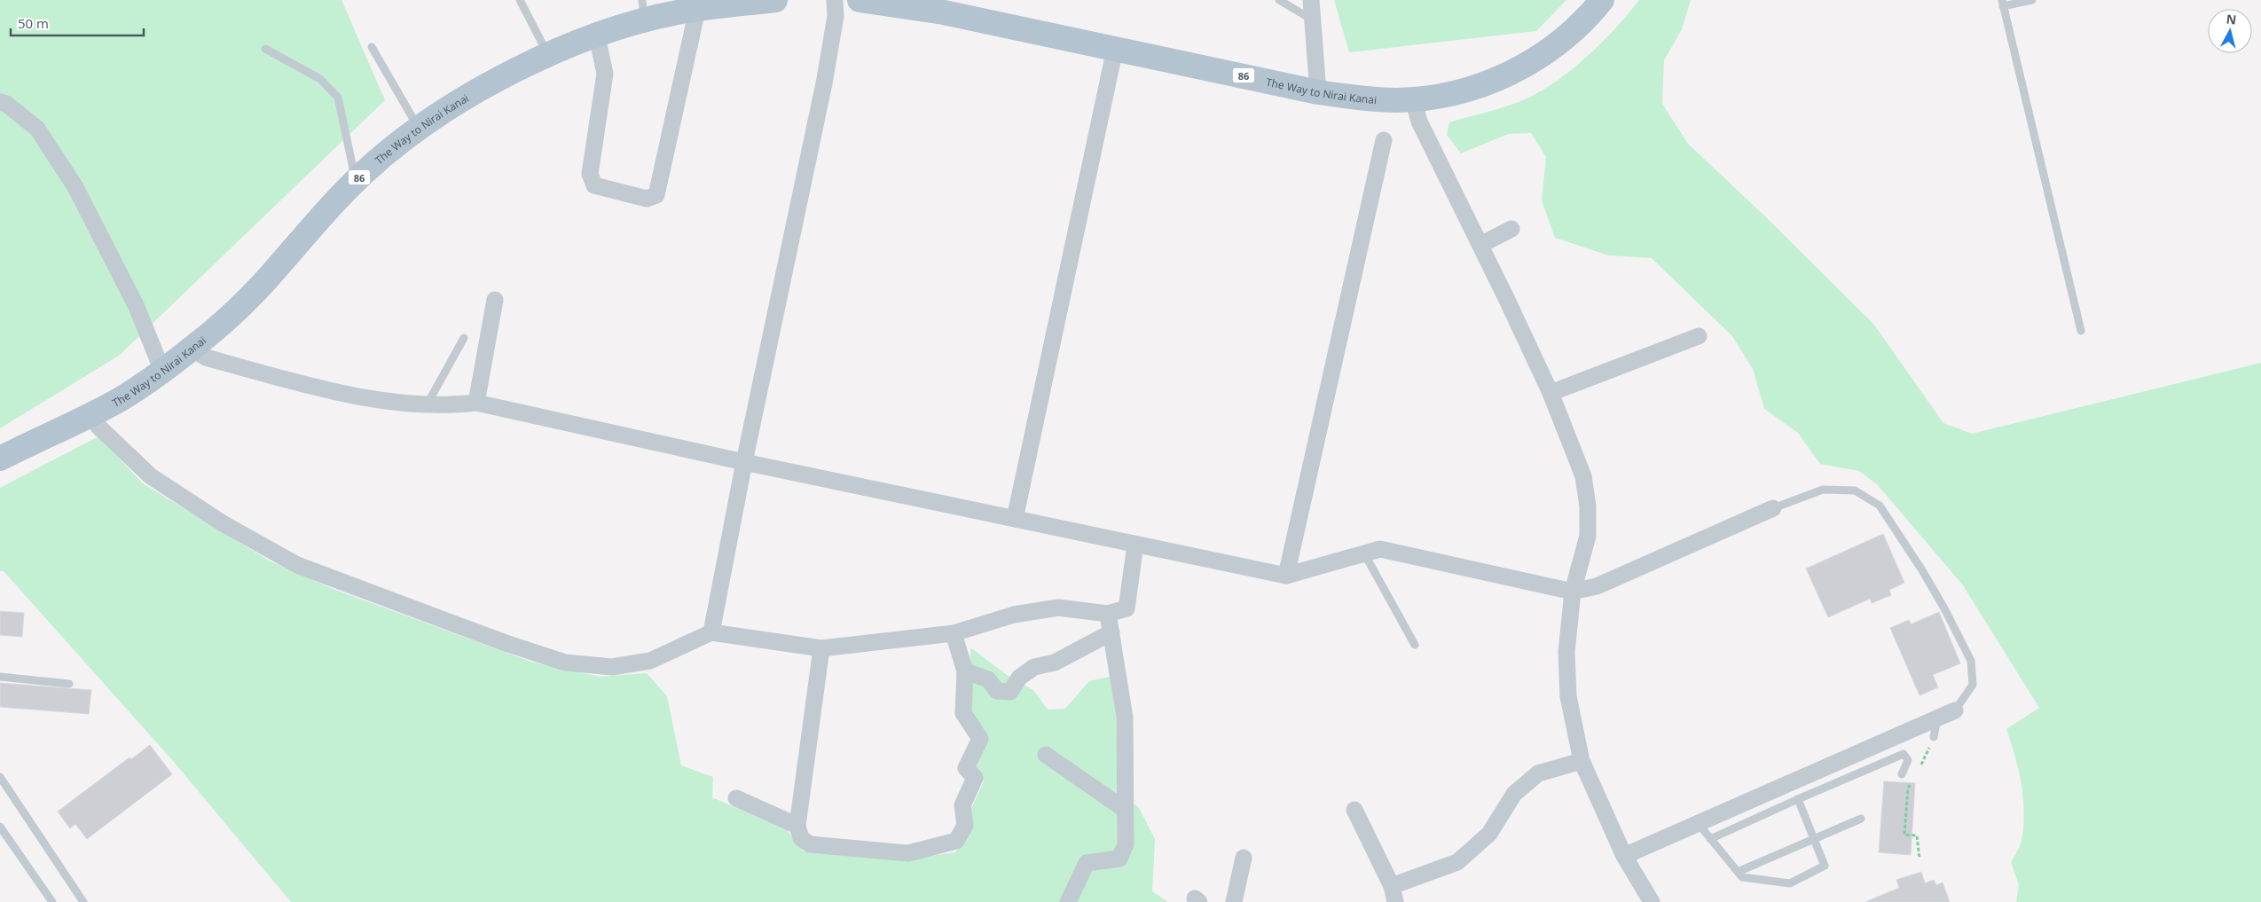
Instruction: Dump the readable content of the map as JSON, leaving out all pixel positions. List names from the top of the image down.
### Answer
{
  "streets": {
    "main road": ["86", "The Way to Nirai Kanai"]
  },
  "scale_bar": "50 m",
  "north": "top"
}
